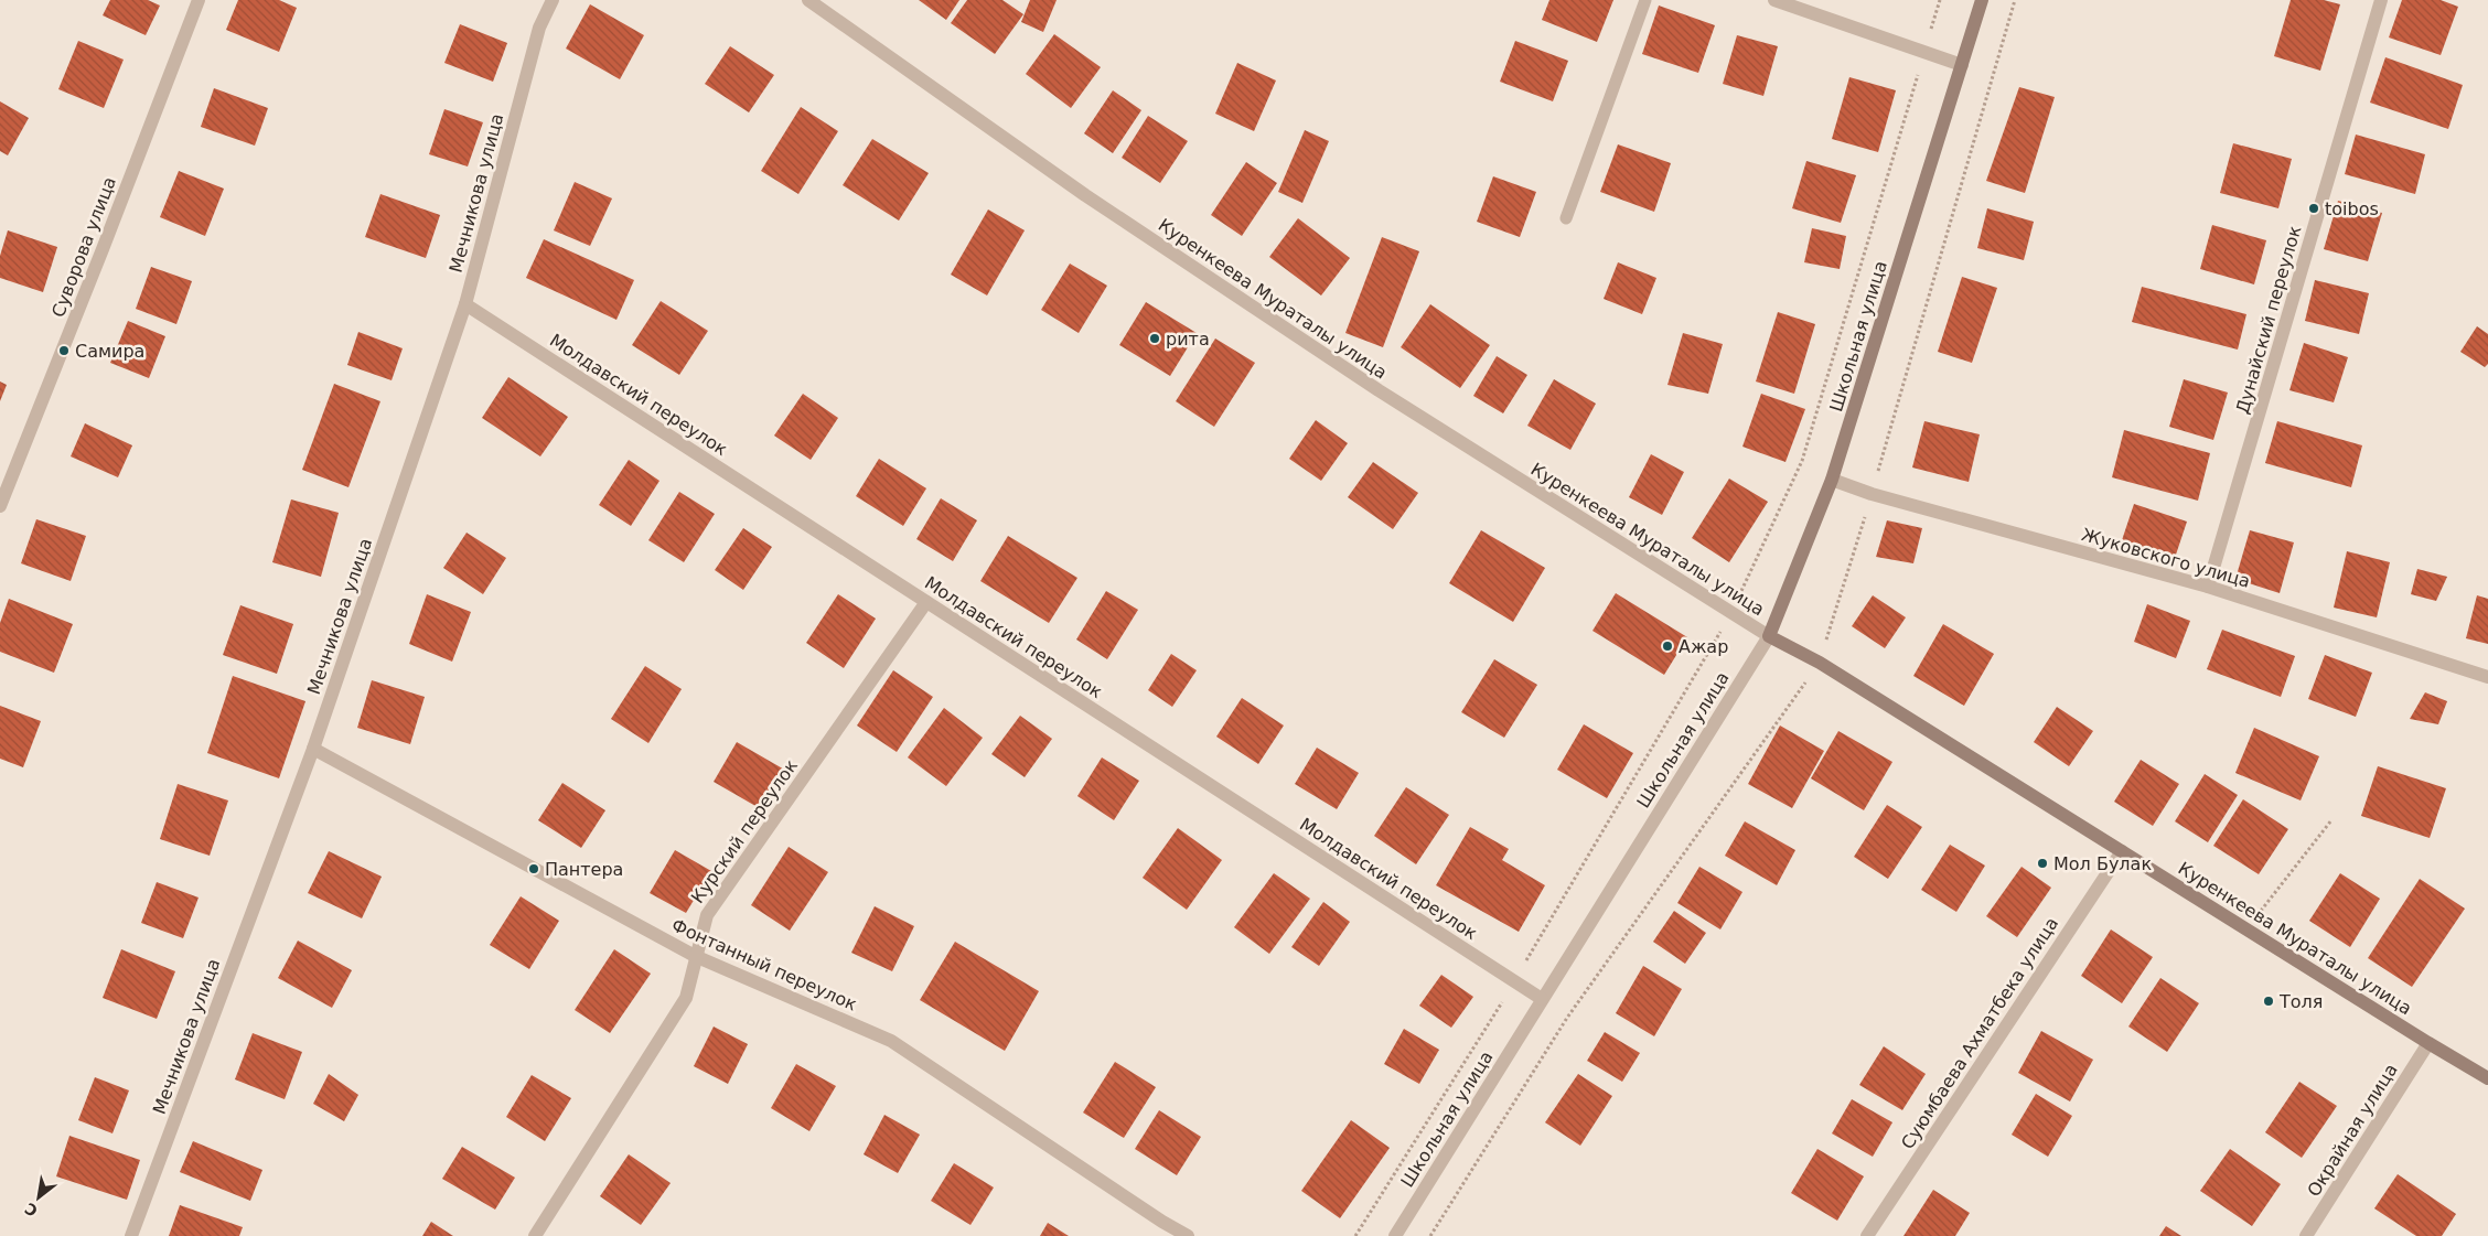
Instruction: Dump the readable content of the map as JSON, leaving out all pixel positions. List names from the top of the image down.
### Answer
{
  "streets": {
    "street": [
      "Мечникова улица",
      "Суворова улица",
      "Куренкеева Мураталы улица",
      "Дунайский переулок",
      "Школьная улица",
      "Молдавский переулок",
      "Жуковского улица",
      "Курский переулок",
      "Фонтанный переулок",
      "Суюмбаева Ахматбека улица",
      "Окрайная улица"
    ]
  },
  "crossings": [
    ["Мечникова улица", "Молдавский переулок"],
    ["Мечникова улица", "Фонтанный переулок"],
    ["Куренкеева Мураталы улица", "Школьная улица"],
    ["Куренкеева Мураталы улица", "Суюмбаева Ахматбека улица"],
    ["Куренкеева Мураталы улица", "Окрайная улица"],
    ["Дунайский переулок", "Жуковского улица"],
    ["Школьная улица", "Молдавский переулок"],
    ["Школьная улица", "Жуковского улица"],
    ["Молдавский переулок", "Курский переулок"],
    ["Курский переулок", "Фонтанный переулок"]
  ],
  "places": [
    "toibos",
    "рита",
    "Самира",
    "Ажар",
    "Мол Булак",
    "Пантера",
    "Толя"
  ],
  "north": "bottom left"
}
